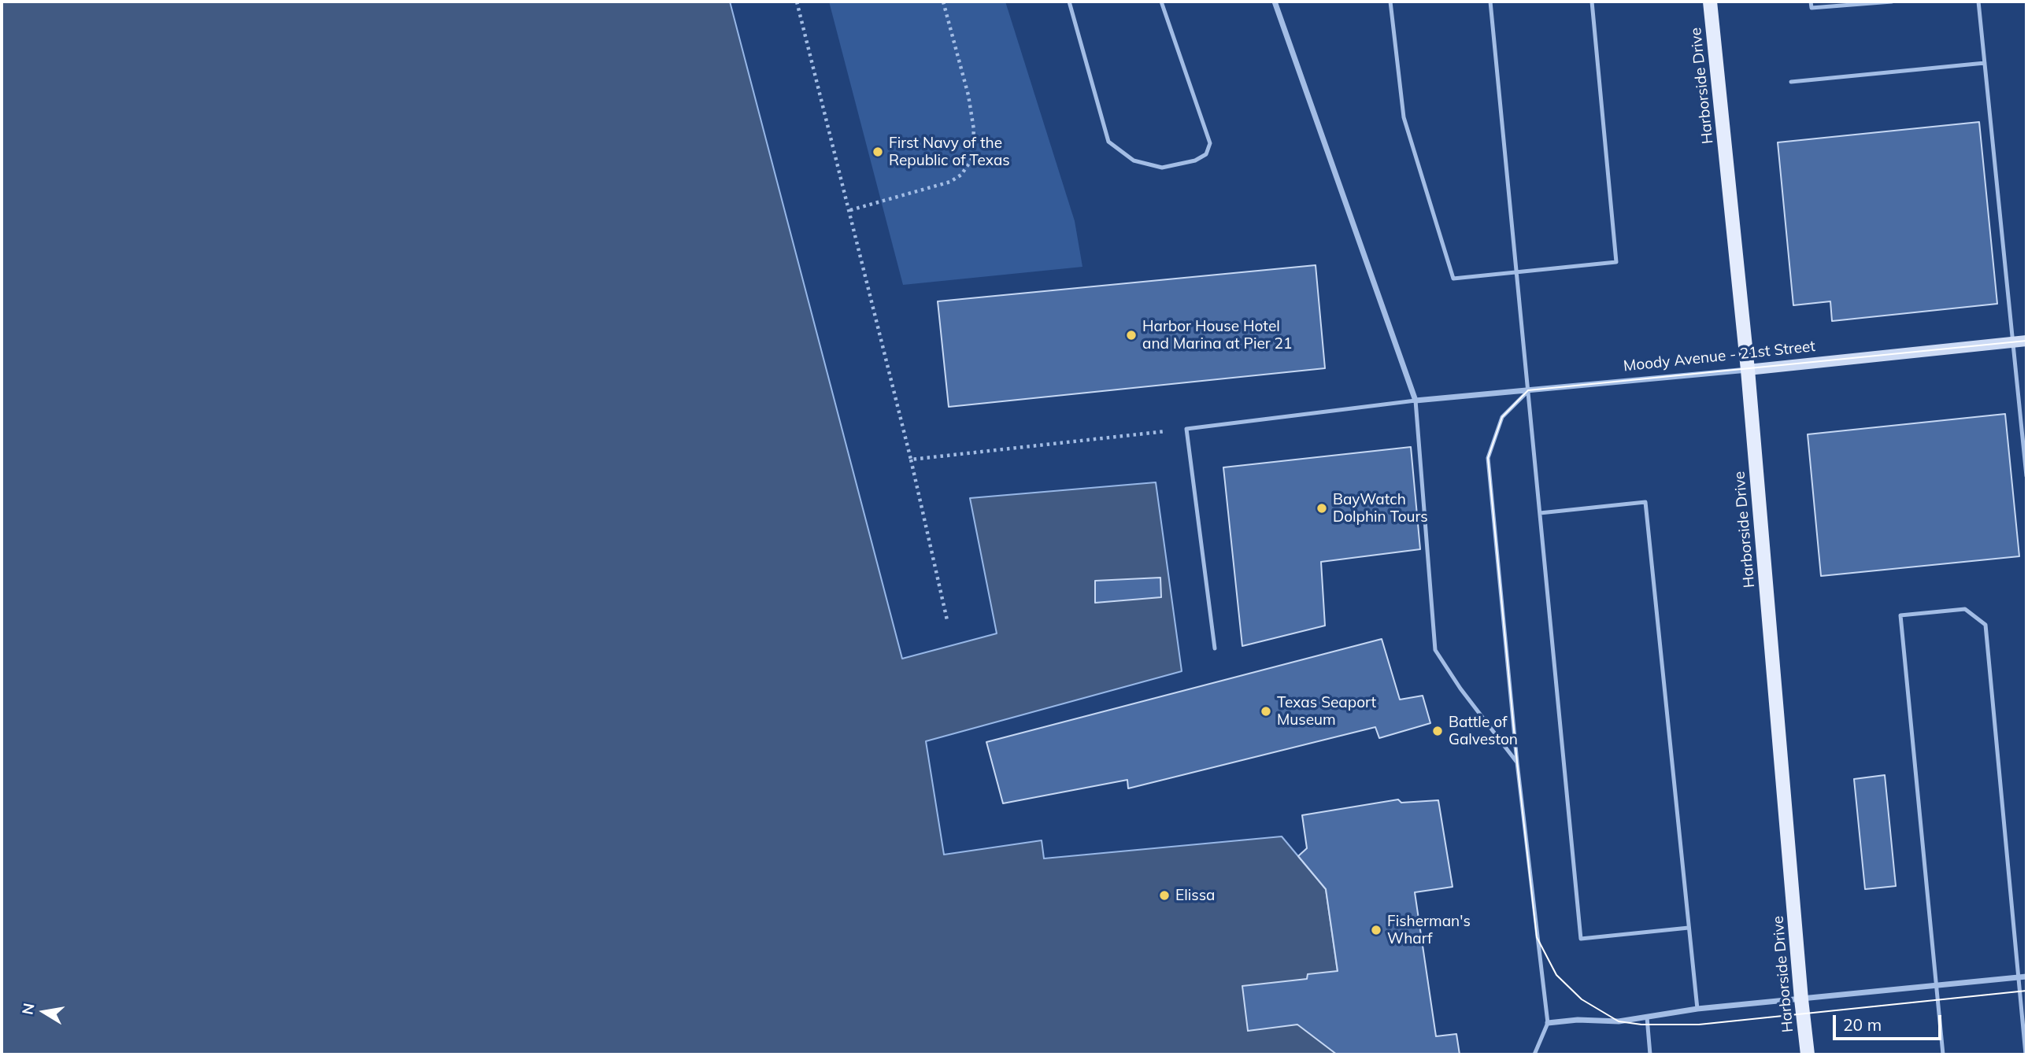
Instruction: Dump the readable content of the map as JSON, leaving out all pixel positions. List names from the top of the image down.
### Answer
{
  "streets": {
    "main road": ["Harborside Drive", "Moody Avenue - 21st Street"]
  },
  "crossings": [
    ["Harborside Drive", "Moody Avenue - 21st Street"]
  ],
  "places": [
    "First Navy of the Republic of Texas",
    "Harbor House Hotel and Marina at Pier 21",
    "BayWatch Dolphin Tours",
    "Texas Seaport Museum",
    "Battle of Galveston",
    "Elissa",
    "Fisherman's Wharf"
  ],
  "scale_bar": "20 m",
  "north": "left"
}
